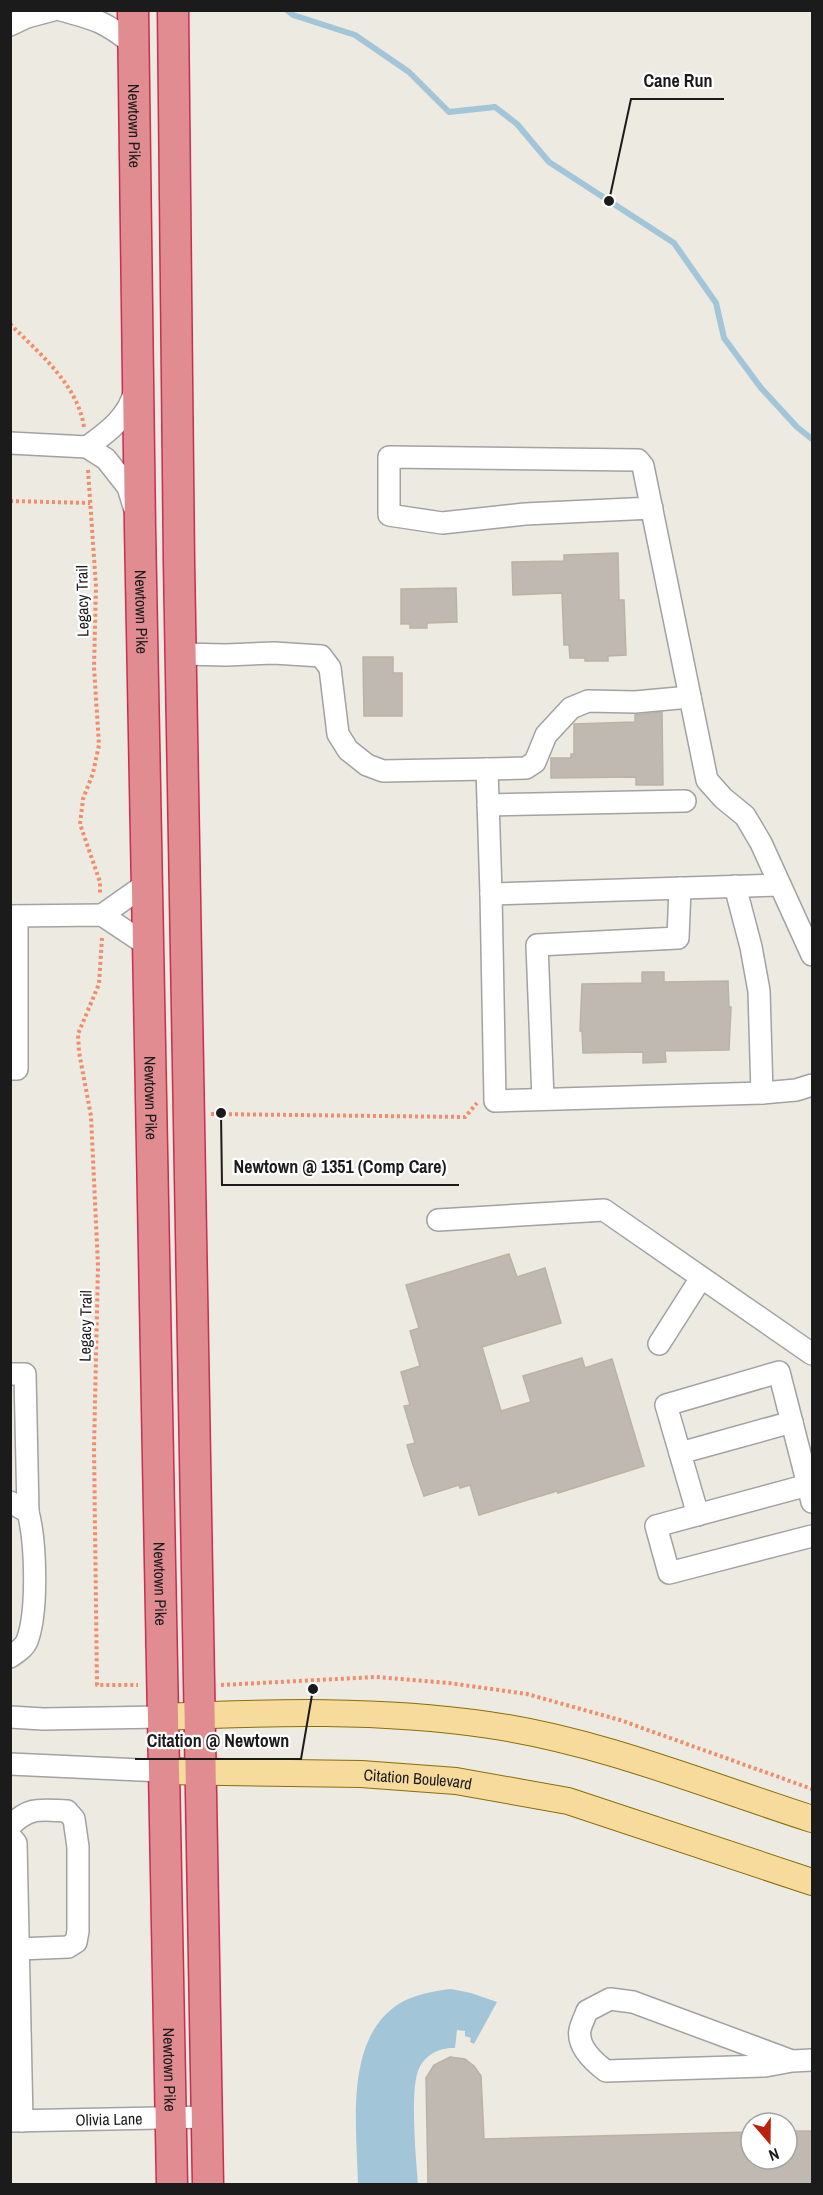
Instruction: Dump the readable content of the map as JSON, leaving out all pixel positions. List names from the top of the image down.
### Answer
{
  "streets": {
    "highway": ["Newtown Pike"],
    "main road": ["Citation Boulevard"],
    "street": ["Olivia Lane"],
    "path": ["Legacy Trail"]
  },
  "crossings": [
    ["Newtown Pike", "Citation Boulevard"],
    ["Newtown Pike", "Olivia Lane"]
  ],
  "places": ["Cane Run", "Newtown @ 1351 (Comp Care)", "Citation @ Newtown"],
  "north": "bottom"
}
